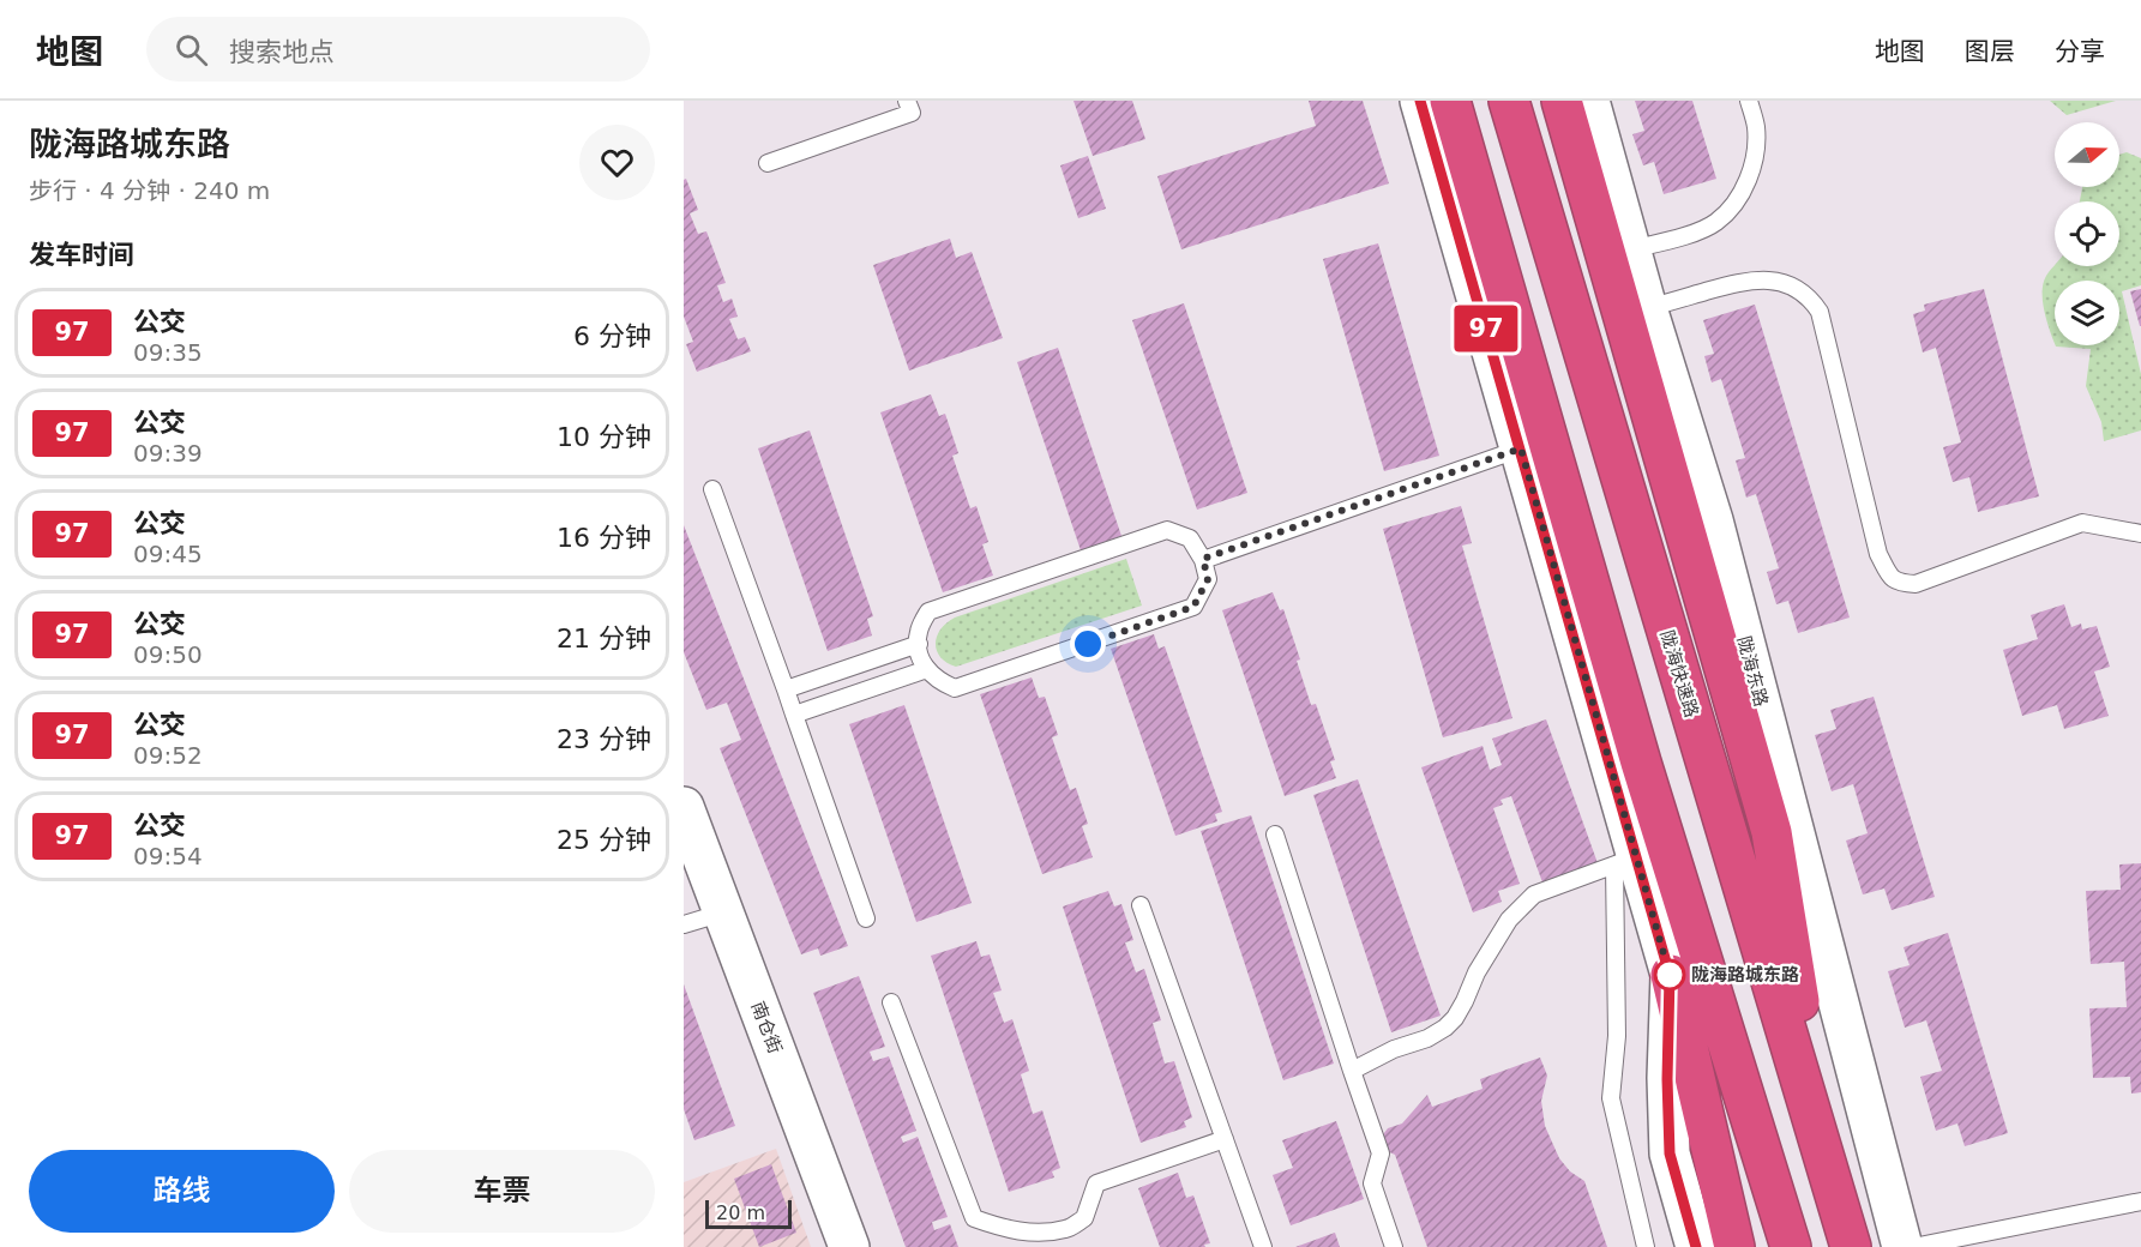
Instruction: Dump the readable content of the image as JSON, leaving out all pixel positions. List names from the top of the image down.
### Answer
{
  "streets": {
    "highway": ["陇海快速路"],
    "street": ["陇海东路", "南仓街"]
  },
  "places": ["陇海路城东路"],
  "lines": ["bus line 97"],
  "scale_bar": "20 m",
  "north": "right",
  "page": {
    "header": "地图",
    "search": "搜索地点",
    "nav": ["地图", "图层", "分享"],
    "heading": [
      ["陇海路城东路", "步行 · 4 分钟 · 240 m"],
      "发车时间"
    ],
    "on_map": "97",
    "list": [
      {
        "mark": "97",
        "name": "公交",
        "note": "09:35",
        "value": "6 分钟"
      },
      {
        "mark": "97",
        "name": "公交",
        "note": "09:39",
        "value": "10 分钟"
      },
      {
        "mark": "97",
        "name": "公交",
        "note": "09:45",
        "value": "16 分钟"
      },
      {
        "mark": "97",
        "name": "公交",
        "note": "09:50",
        "value": "21 分钟"
      },
      {
        "mark": "97",
        "name": "公交",
        "note": "09:52",
        "value": "23 分钟"
      },
      {
        "mark": "97",
        "name": "公交",
        "note": "09:54",
        "value": "25 分钟"
      }
    ],
    "buttons": ["路线", "车票"],
    "scale": "20 m"
  }
}
